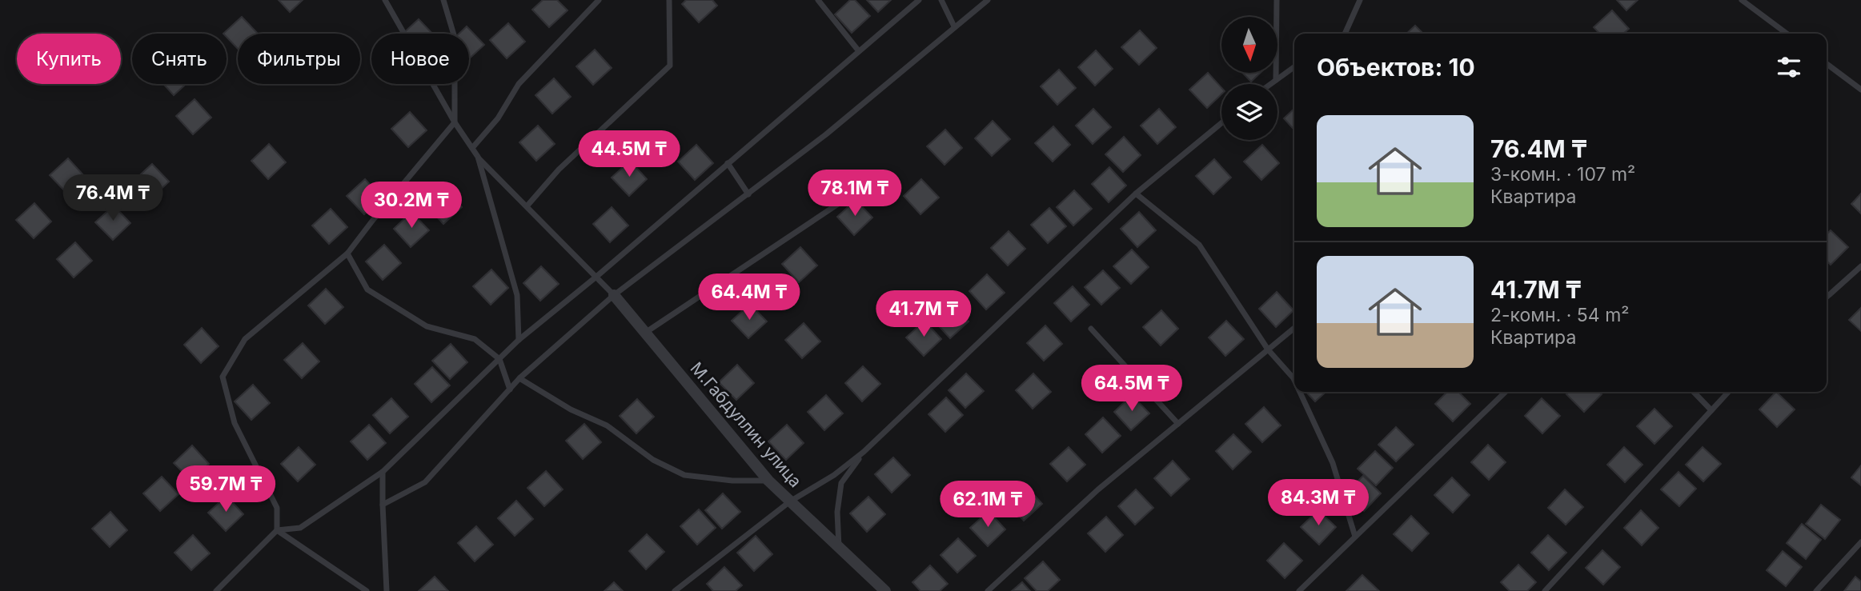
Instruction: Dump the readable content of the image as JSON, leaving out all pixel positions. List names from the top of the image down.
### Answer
{
  "streets": {
    "street": ["М.Габдуллин улица"]
  },
  "north": "bottom",
  "page": {
    "chip": [
      "Купить",
      "Снять",
      "Фильтры",
      "Новое"
    ],
    "heading": "Объектов: 10",
    "list": [
      {
        "name": "76.4M ₸",
        "note": "3-комн. · 107 m² · Квартира"
      },
      {
        "name": "41.7M ₸",
        "note": "2-комн. · 54 m² · Квартира"
      }
    ],
    "price": [
      "44.5M ₸",
      "78.1M ₸",
      "76.4M ₸",
      "30.2M ₸",
      "64.4M ₸",
      "41.7M ₸",
      "64.5M ₸",
      "59.7M ₸",
      "84.3M ₸",
      "62.1M ₸"
    ]
  }
}
